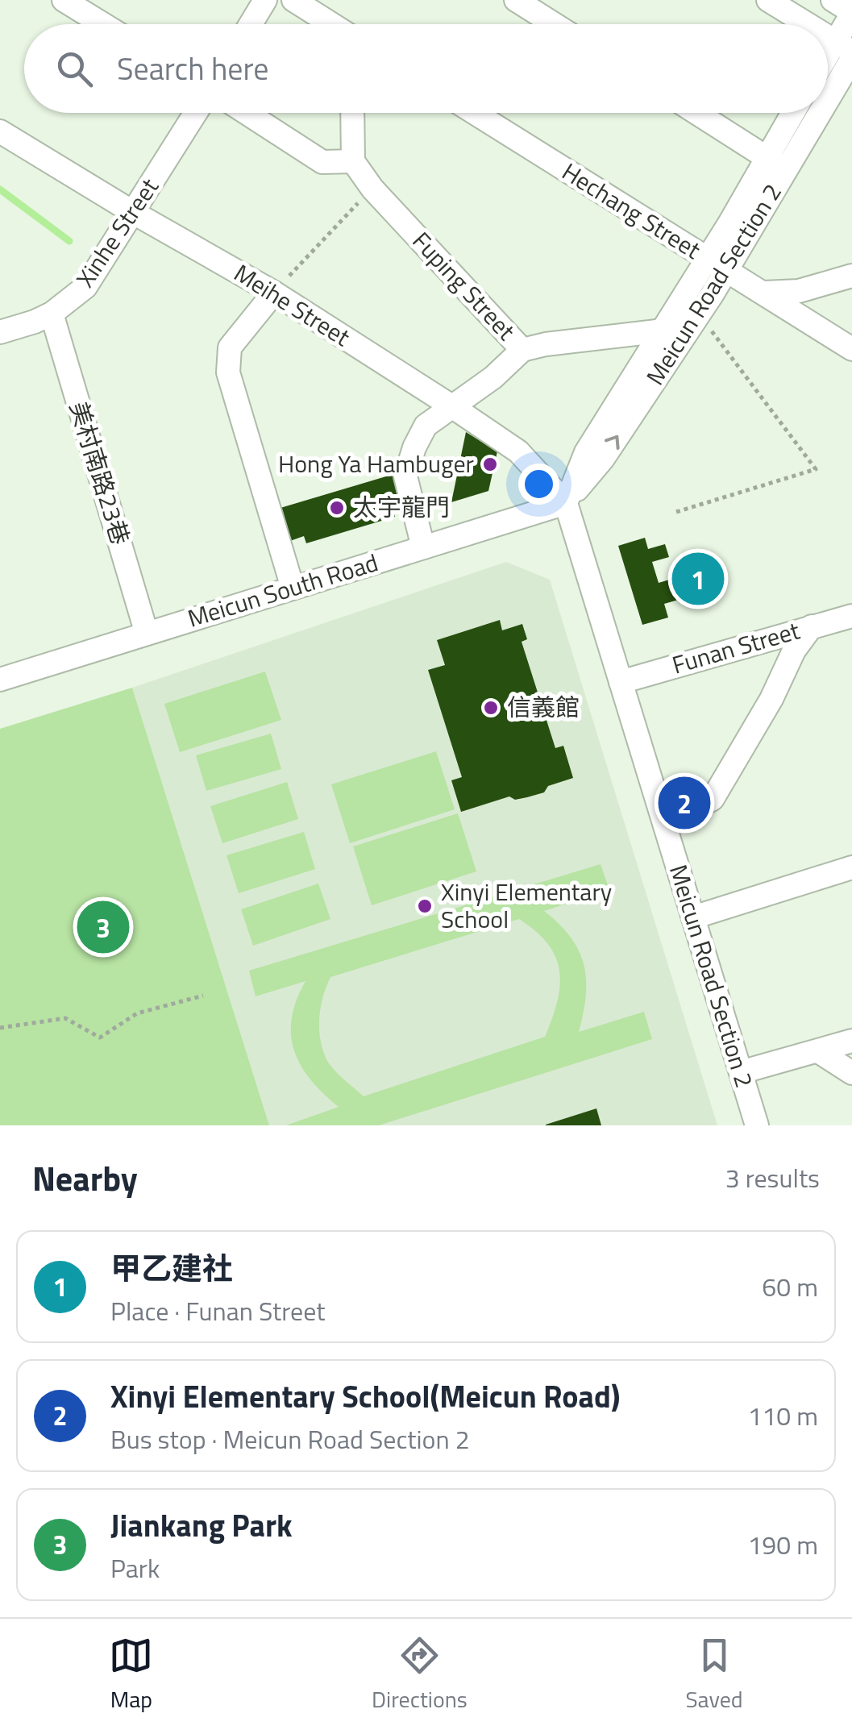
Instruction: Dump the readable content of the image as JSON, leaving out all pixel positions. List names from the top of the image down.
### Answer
{
  "streets": {
    "street": [
      "Hechang Street",
      "Xinhe Street",
      "Meicun Road Section 2",
      "Fuping Street",
      "Meihe Street",
      "美村南路23巷",
      "Meicun South Road",
      "Funan Street"
    ]
  },
  "crossings": [
    ["Hechang Street", "Meicun Road Section 2"],
    ["Xinhe Street", "Meihe Street"],
    ["Xinhe Street", "美村南路23巷"],
    ["Meicun Road Section 2", "Fuping Street"],
    ["Meicun Road Section 2", "Meihe Street"],
    ["Meicun Road Section 2", "Meicun South Road"],
    ["Meicun Road Section 2", "Funan Street"],
    ["Meihe Street", "Meicun South Road"],
    ["美村南路23巷", "Meicun South Road"]
  ],
  "places": [
    "Hong Ya Hambuger",
    "太宇龍門",
    "信義館",
    "Xinyi Elementary School"
  ],
  "page": {
    "search": "Search here",
    "pins": ["1", "2", "3"],
    "heading": ["Nearby", "3 results"],
    "list": [
      {
        "mark": "1",
        "name": "甲乙建社",
        "note": "Place · Funan Street",
        "value": "60 m"
      },
      {
        "mark": "2",
        "name": "Xinyi Elementary School(Meicun Road)",
        "note": "Bus stop · Meicun Road Section 2",
        "value": "110 m"
      },
      {
        "mark": "3",
        "name": "Jiankang Park",
        "note": "Park",
        "value": "190 m"
      }
    ],
    "nav": ["Map", "Directions", "Saved"]
  }
}
